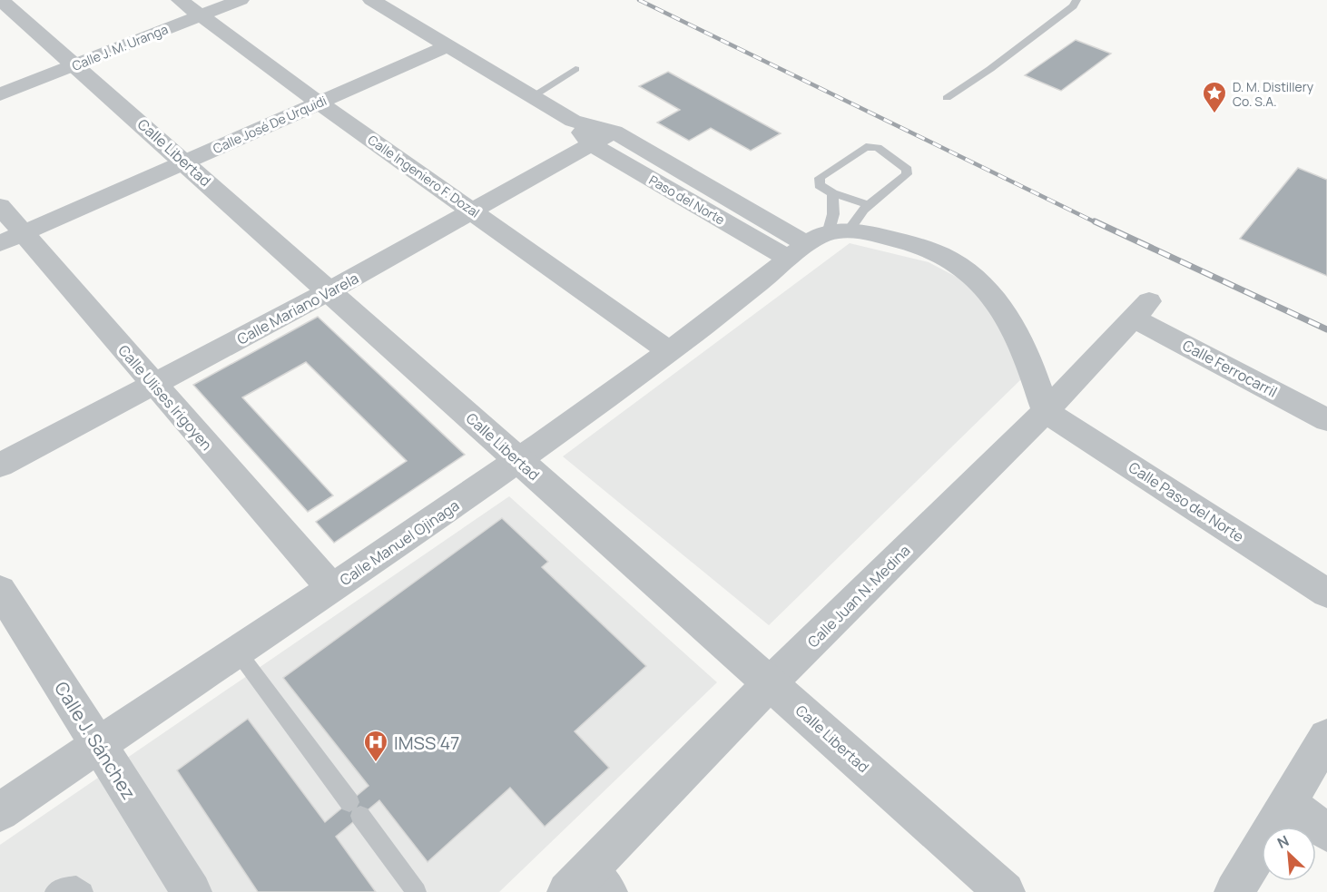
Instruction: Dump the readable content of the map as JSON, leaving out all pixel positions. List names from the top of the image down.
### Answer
{
  "streets": {
    "street": [
      "Calle J. M. Uranga",
      "Calle José De Urquidi",
      "Calle Libertad",
      "Calle Ingeniero F. Dozal",
      "Paso del Norte",
      "Calle Mariano Varela",
      "Calle Ferrocarril",
      "Calle Ulises Irigoyen",
      "Calle Paso del Norte",
      "Calle Manuel Ojinaga",
      "Calle Juan N. Medina",
      "Calle J. Sánchez"
    ]
  },
  "crossings": [
    ["Calle J. M. Uranga", "Calle Libertad"],
    ["Calle J. M. Uranga", "Calle Ingeniero F. Dozal"],
    ["Calle José De Urquidi", "Calle Libertad"],
    ["Calle José De Urquidi", "Calle Ingeniero F. Dozal"],
    ["Calle José De Urquidi", "Paso del Norte"],
    ["Calle José De Urquidi", "Calle Ulises Irigoyen"],
    ["Calle Libertad", "Calle Mariano Varela"],
    ["Calle Libertad", "Calle Manuel Ojinaga"],
    ["Calle Libertad", "Calle Juan N. Medina"],
    ["Calle Ingeniero F. Dozal", "Calle Mariano Varela"],
    ["Calle Ingeniero F. Dozal", "Calle Manuel Ojinaga"],
    ["Paso del Norte", "Calle Mariano Varela"],
    ["Paso del Norte", "Calle Manuel Ojinaga"],
    ["Calle Mariano Varela", "Calle Ulises Irigoyen"],
    ["Calle Ferrocarril", "Calle Juan N. Medina"],
    ["Calle Ulises Irigoyen", "Calle Manuel Ojinaga"],
    ["Calle Paso del Norte", "Calle Juan N. Medina"],
    ["Calle Manuel Ojinaga", "Calle J. Sánchez"]
  ],
  "places": {
    "place": ["D. M. Distillery Co. S.A."],
    "hospital": ["IMSS 47"]
  },
  "north": "top left"
}
